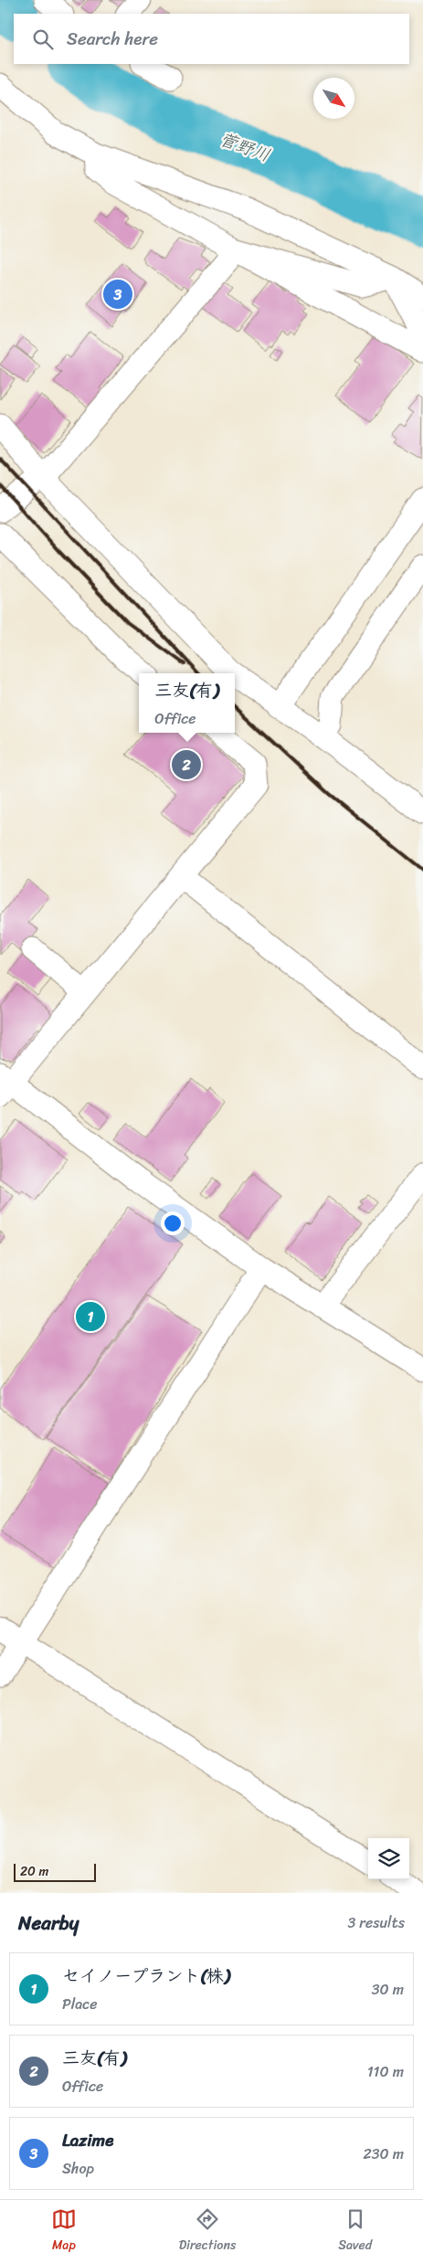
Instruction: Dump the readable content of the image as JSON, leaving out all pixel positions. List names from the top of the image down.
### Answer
{
  "water": ["菅野川"],
  "scale_bar": "20 m",
  "north": "bottom right",
  "page": {
    "search": "Search here",
    "pins": ["3", "2", "1"],
    "popup": ["三友(有)", "Office"],
    "scale": "20 m",
    "heading": ["Nearby", "3 results"],
    "list": [
      {
        "mark": "1",
        "name": "セイノープラント(株)",
        "note": "Place",
        "value": "30 m"
      },
      {
        "mark": "2",
        "name": "三友(有)",
        "note": "Office",
        "value": "110 m"
      },
      {
        "mark": "3",
        "name": "Lazime",
        "note": "Shop",
        "value": "230 m"
      }
    ],
    "nav": ["Map", "Directions", "Saved"]
  }
}
